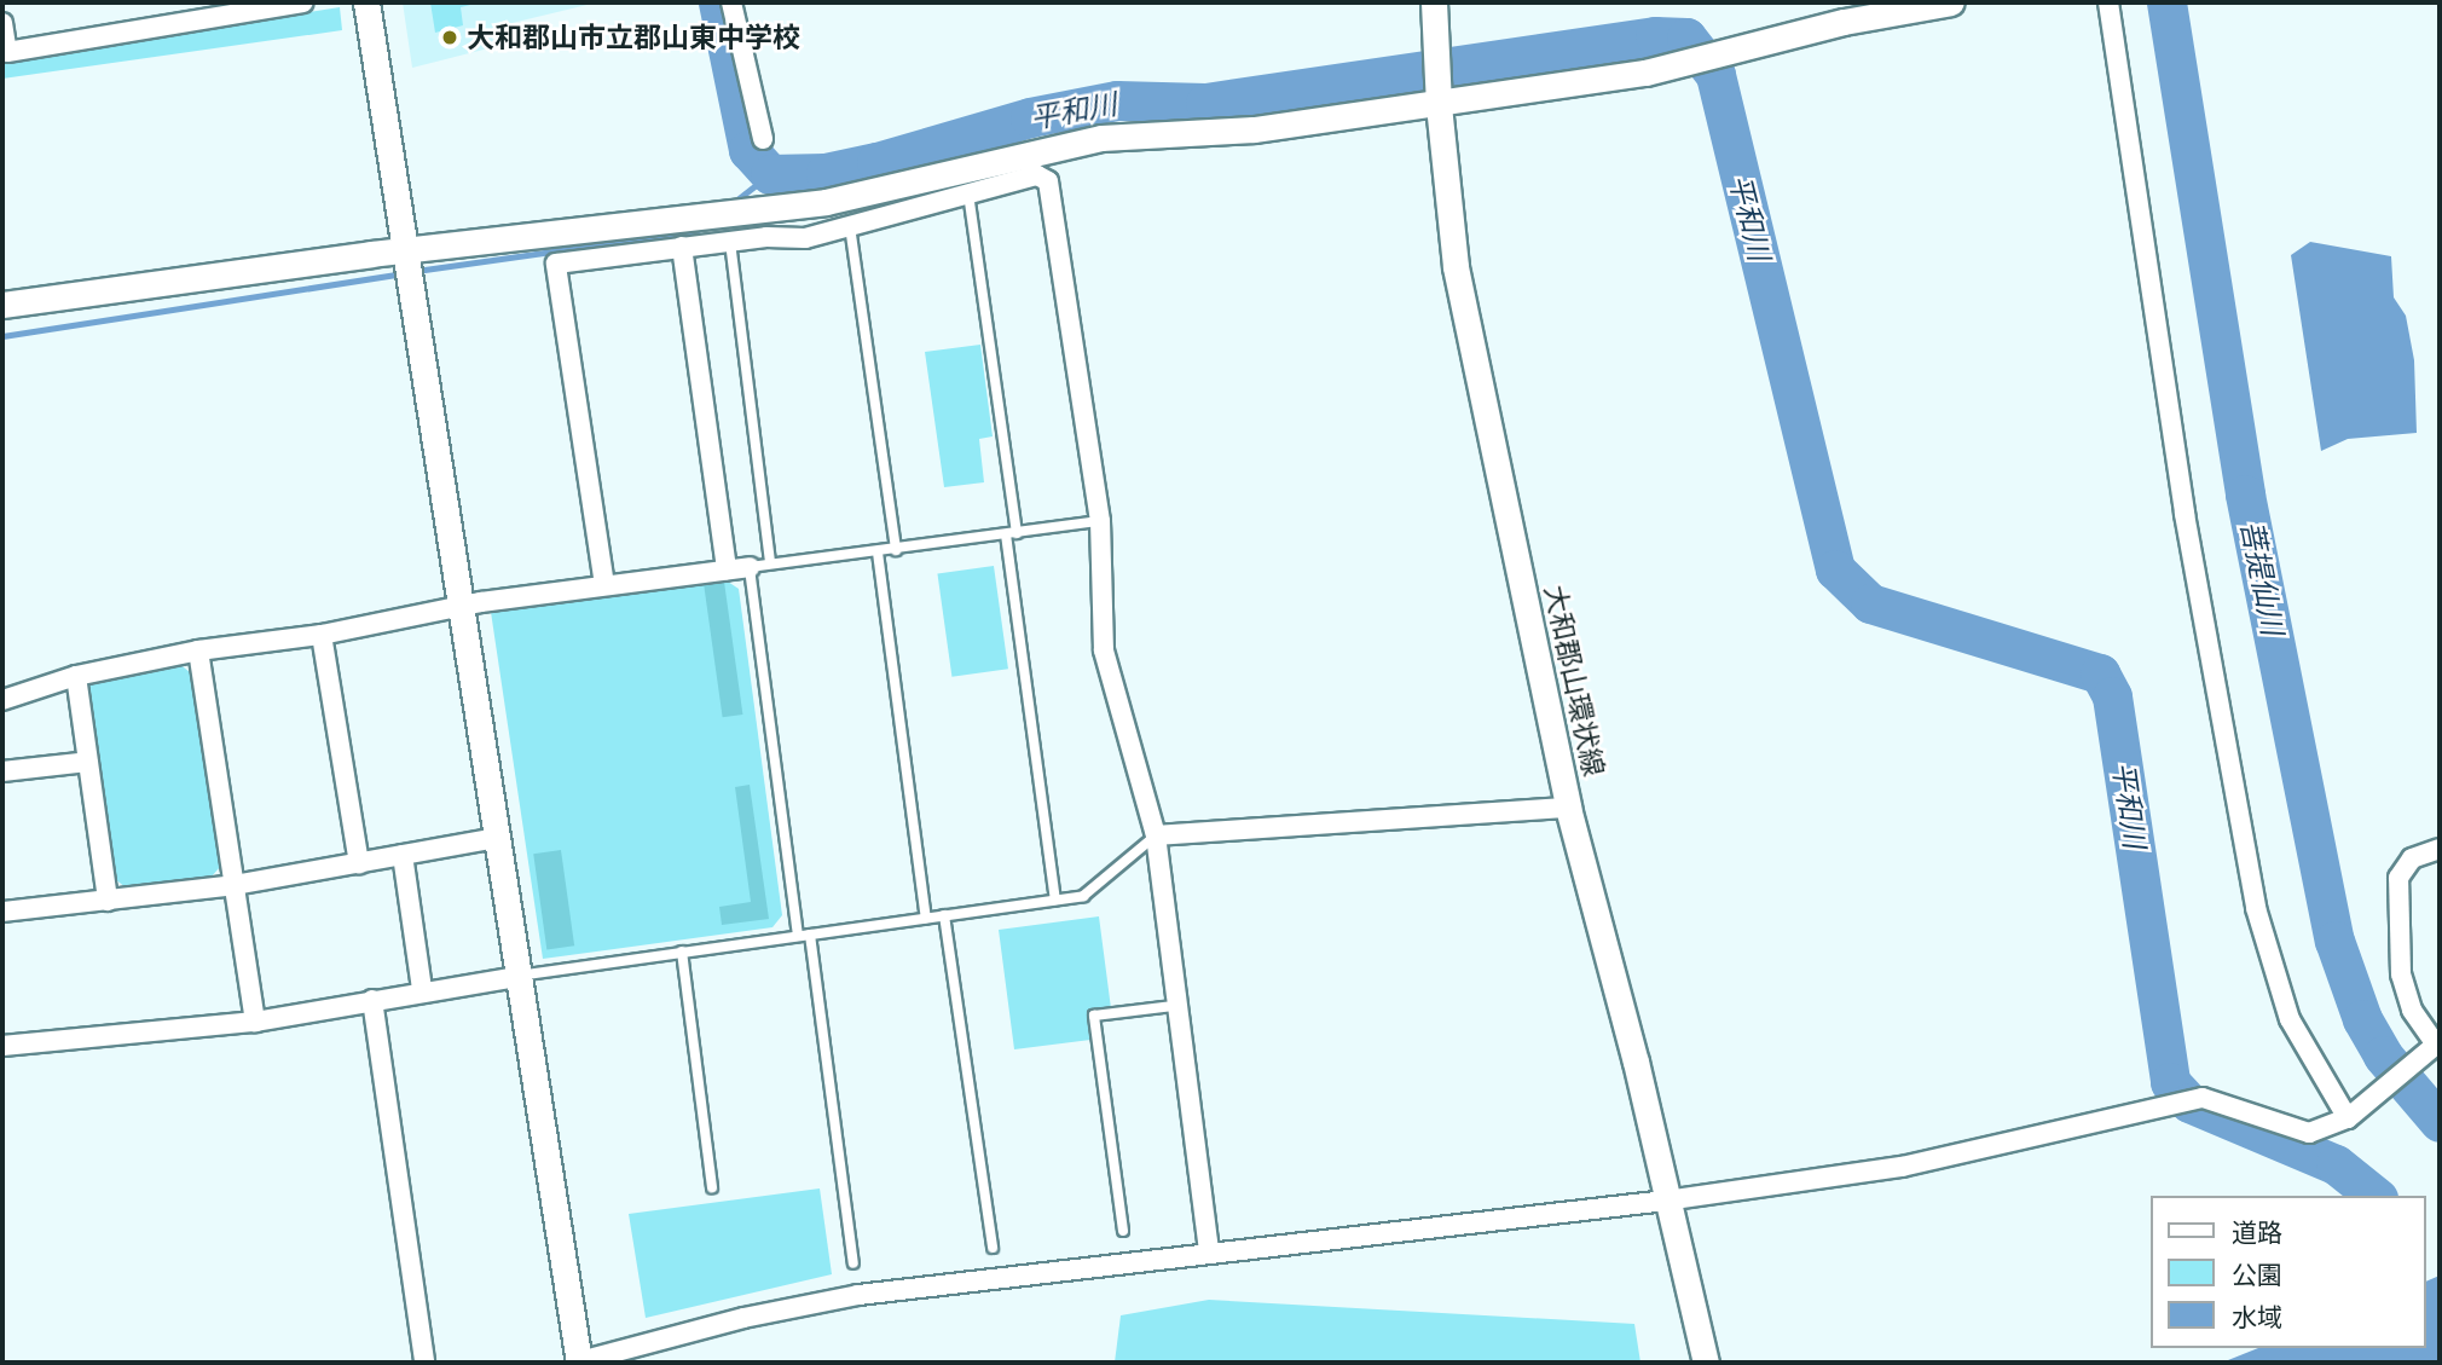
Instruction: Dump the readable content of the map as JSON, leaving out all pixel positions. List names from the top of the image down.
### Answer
{
  "streets": {
    "street": ["大和郡山環状線"]
  },
  "water": ["平和川", "菩提仙川"],
  "places": ["大和郡山市立郡山東中学校"],
  "legend": ["道路", "公園", "水域"]
}
